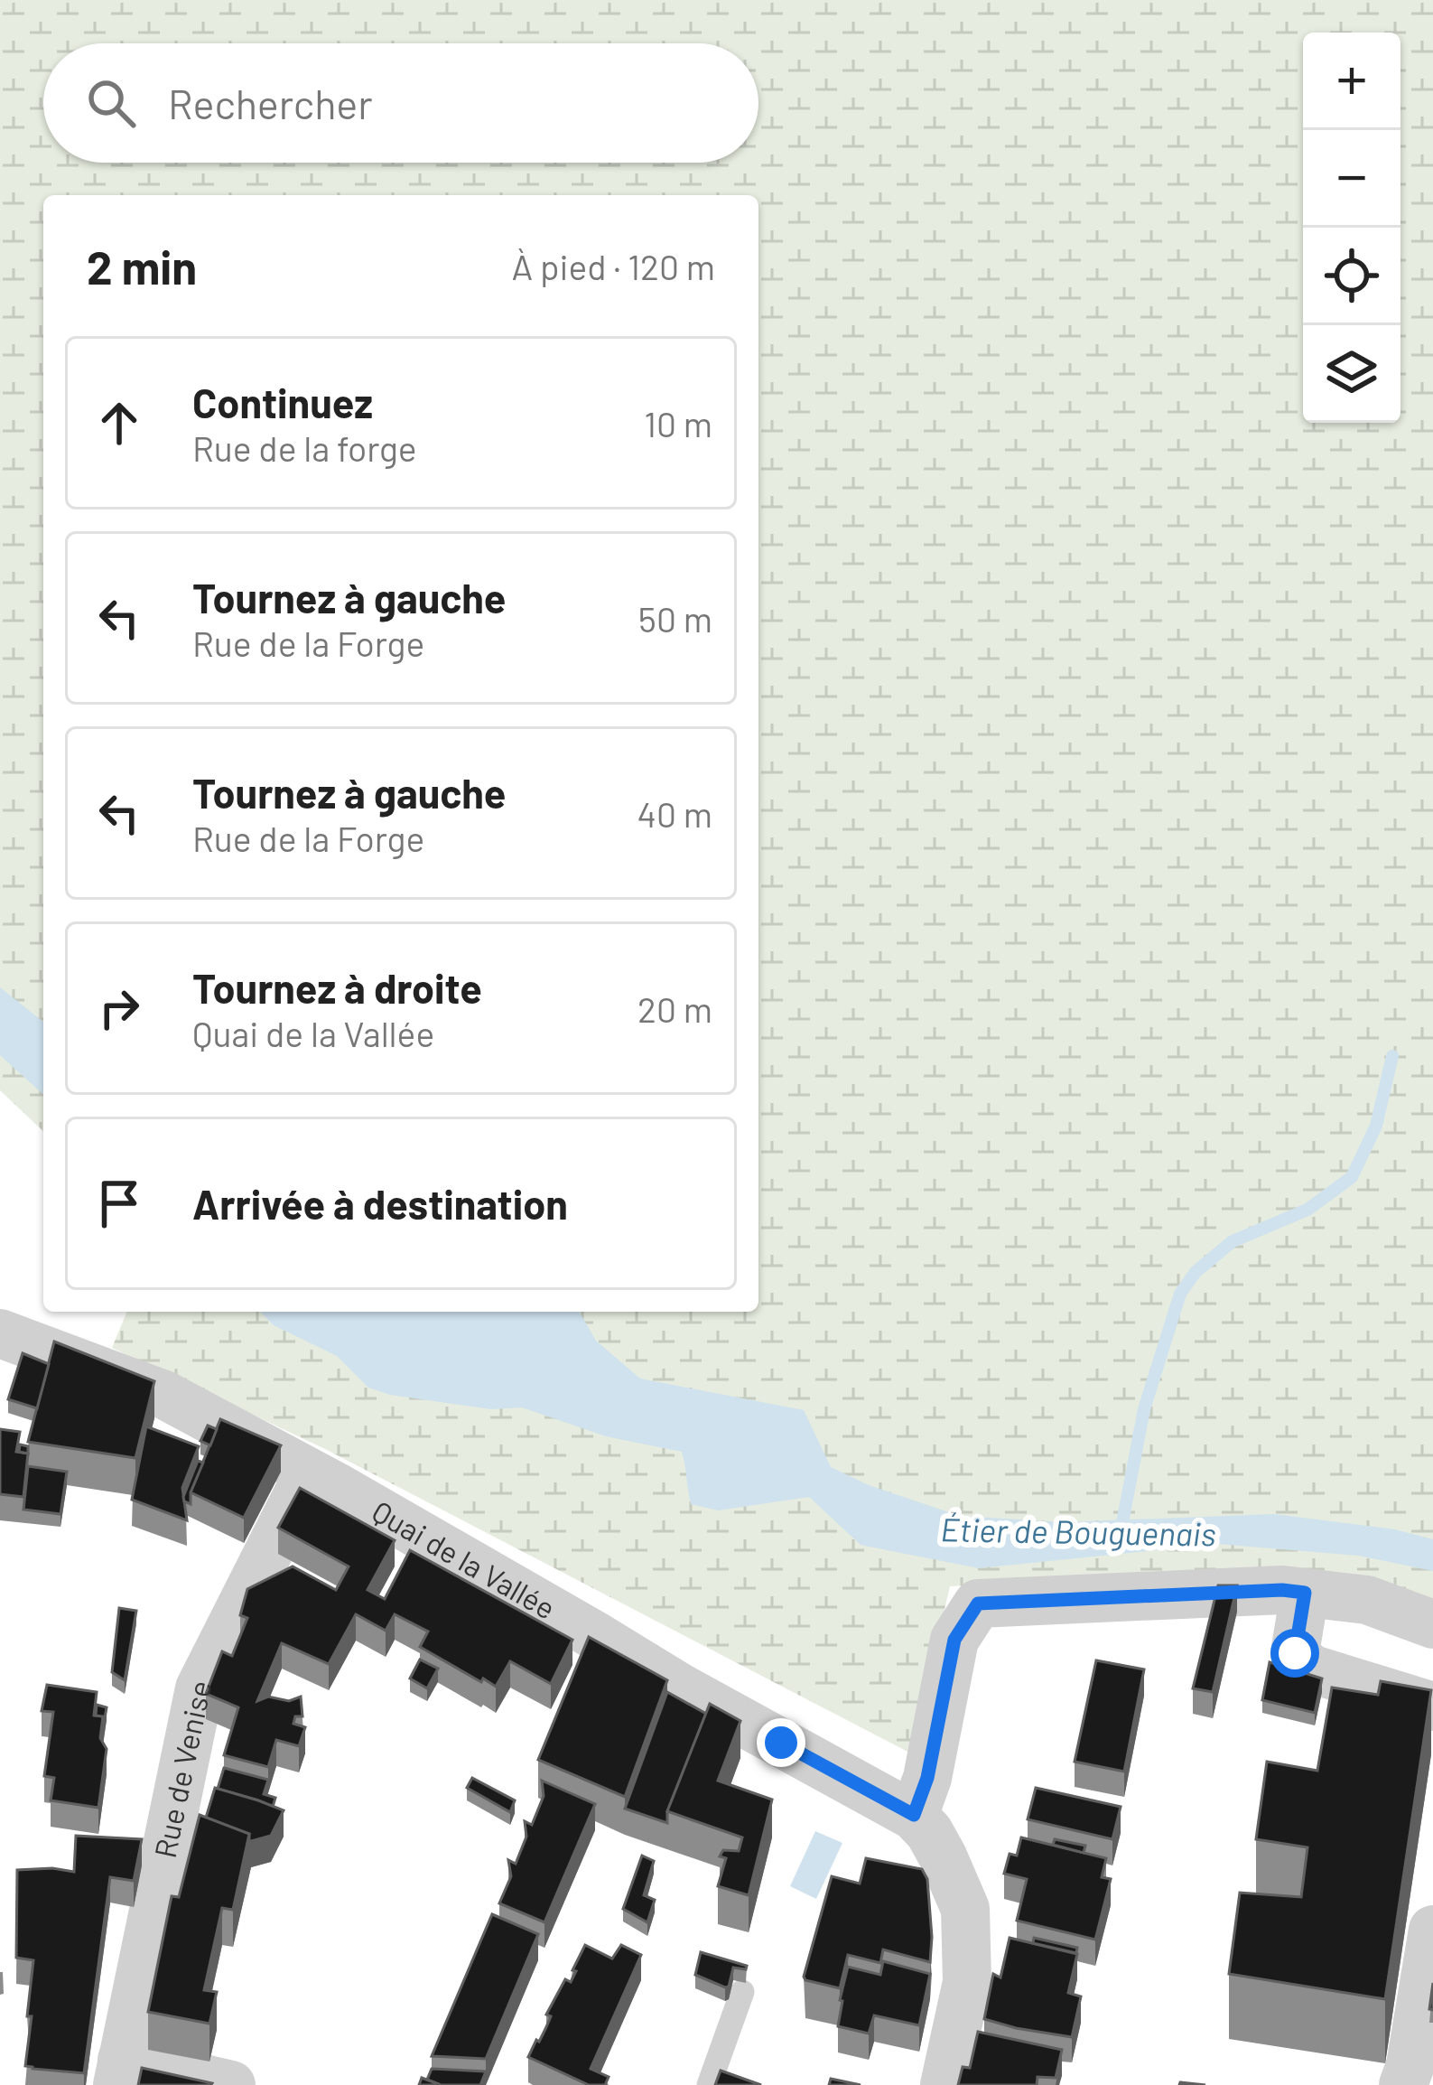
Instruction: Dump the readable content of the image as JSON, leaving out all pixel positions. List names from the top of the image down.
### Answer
{
  "streets": {
    "street": ["Quai de la Vallée", "Rue de Venise"]
  },
  "crossings": [
    ["Quai de la Vallée", "Rue de Venise"]
  ],
  "water": ["Étier de Bouguenais"],
  "page": {
    "map_buttons": ["+", "−"],
    "search": "Rechercher",
    "heading": ["2 min", "À pied · 120 m"],
    "list": [
      ["Continuez", "Rue de la forge", "10 m"],
      ["Tournez à gauche", "Rue de la Forge", "50 m"],
      ["Tournez à gauche", "Rue de la Forge", "40 m"],
      ["Tournez à droite", "Quai de la Vallée", "20 m"],
      "Arrivée à destination"
    ]
  }
}
